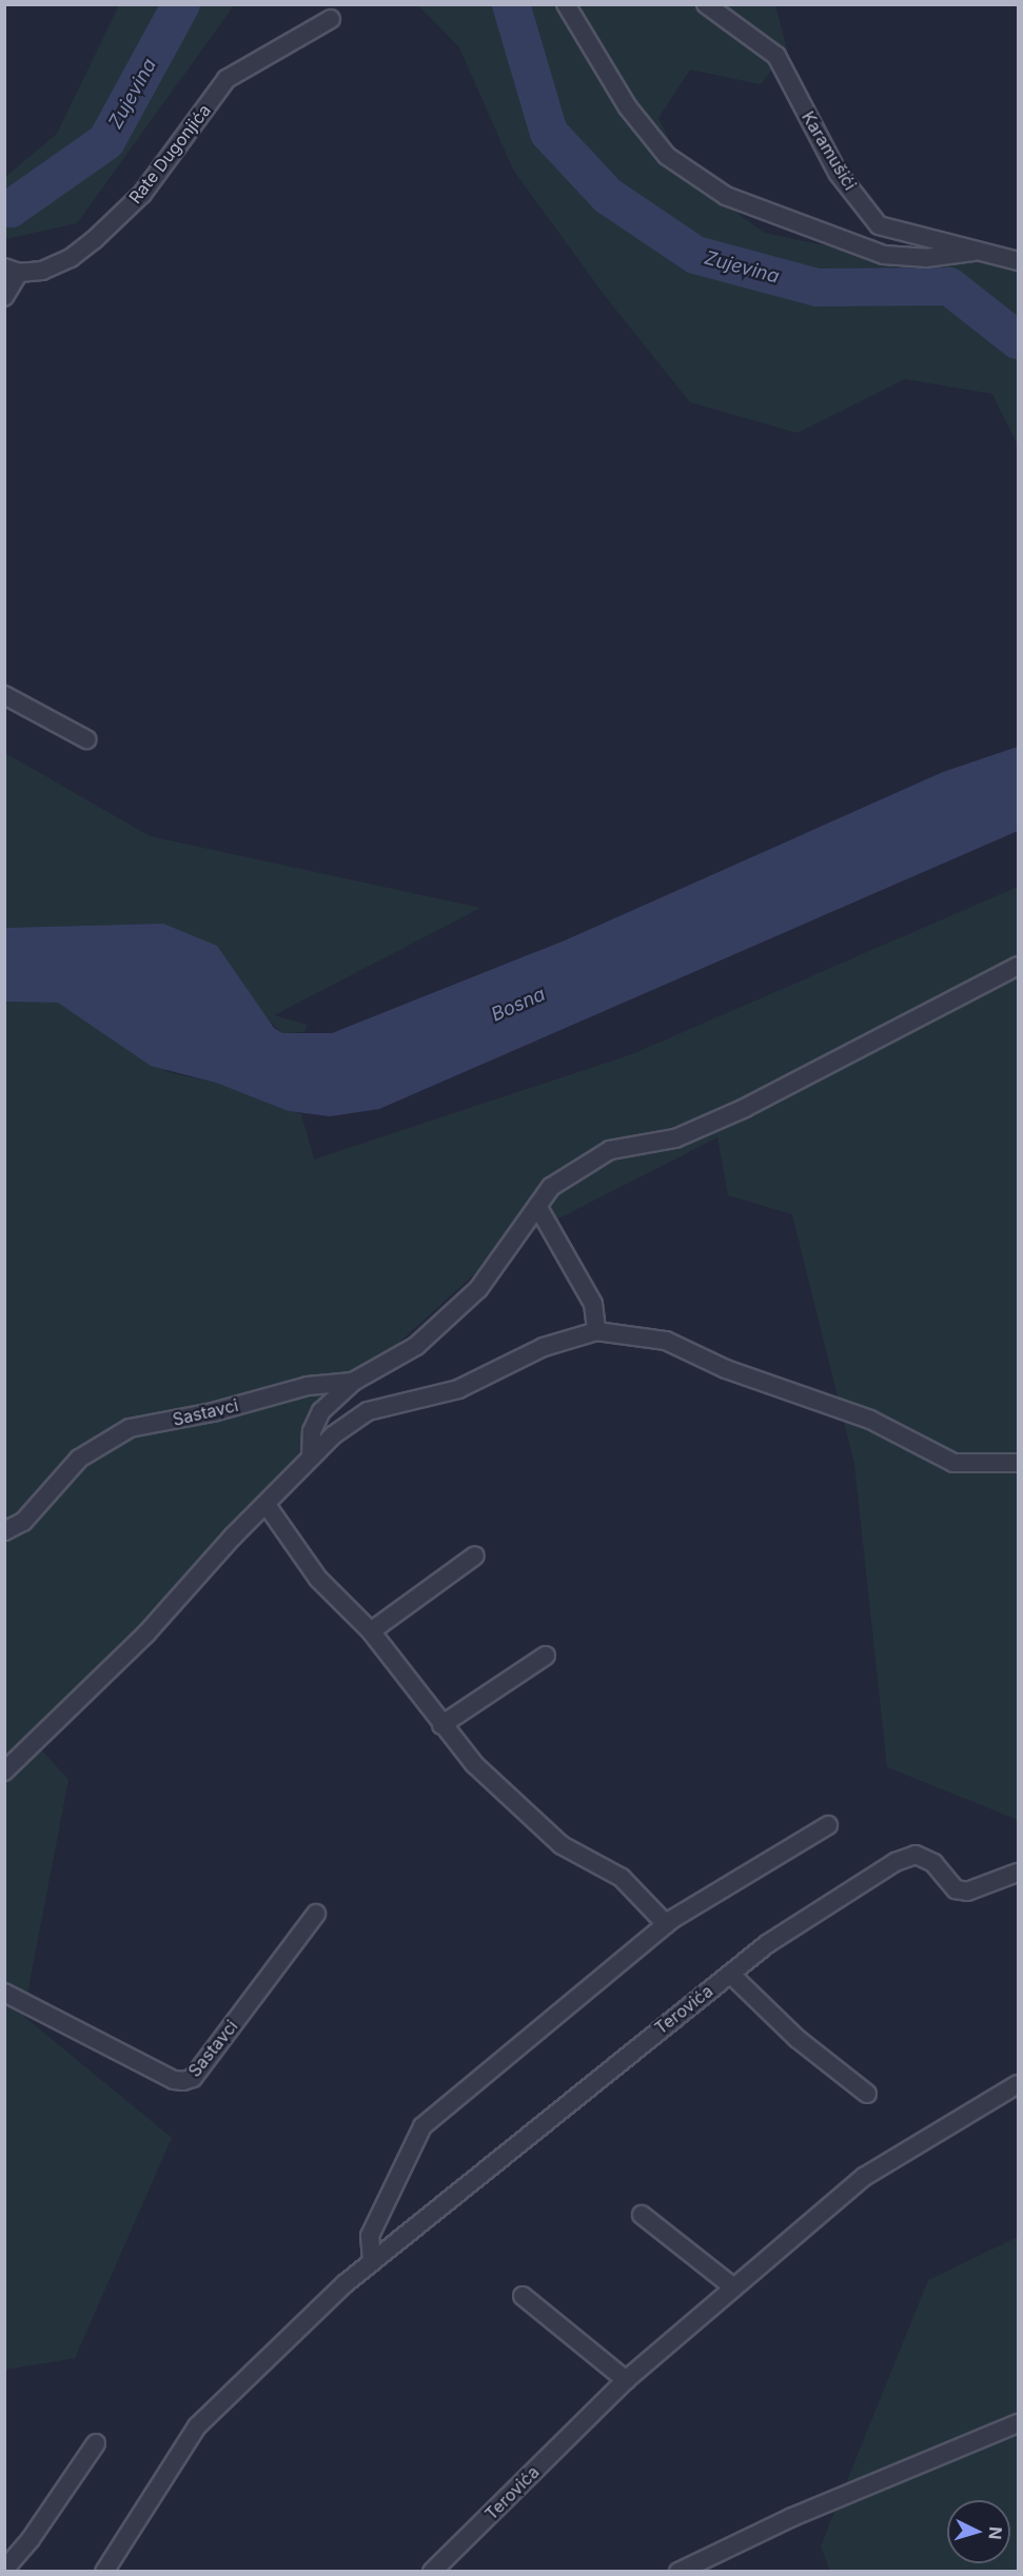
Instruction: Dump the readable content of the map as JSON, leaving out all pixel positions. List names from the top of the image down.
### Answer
{
  "streets": {
    "street": [
      "Karamušići",
      "Rate Dugonjića",
      "Sastavci",
      "Terovića"
    ]
  },
  "water": ["Zujevina", "Bosna"],
  "north": "right"
}
